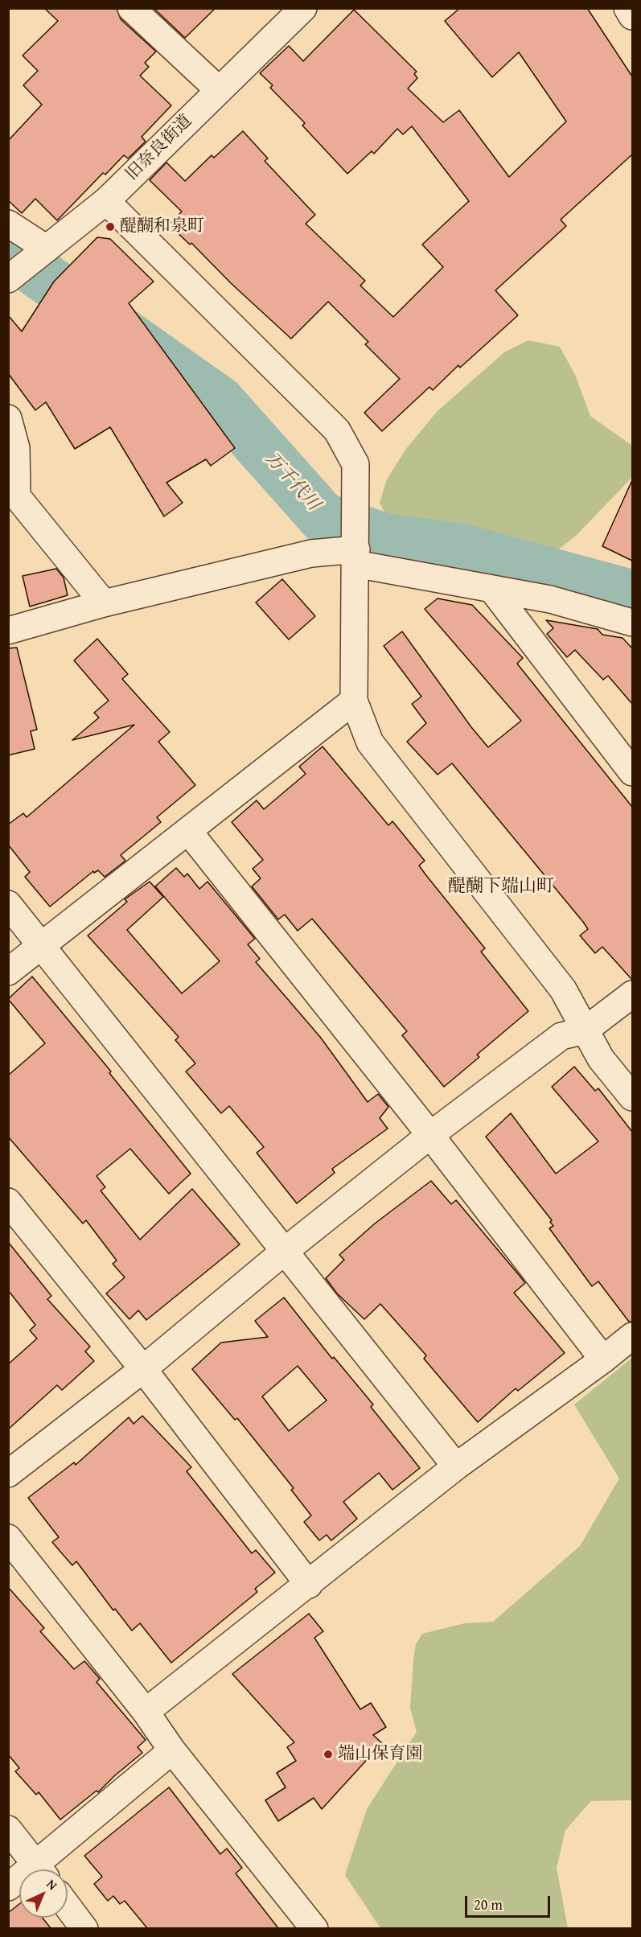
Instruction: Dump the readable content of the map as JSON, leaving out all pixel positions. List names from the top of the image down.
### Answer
{
  "streets": {
    "street": ["旧奈良街道"]
  },
  "districts": ["醍醐下端山町"],
  "water": ["万千代川"],
  "places": ["醍醐和泉町", "端山保育園"],
  "scale_bar": "20 m",
  "north": "top right"
}
